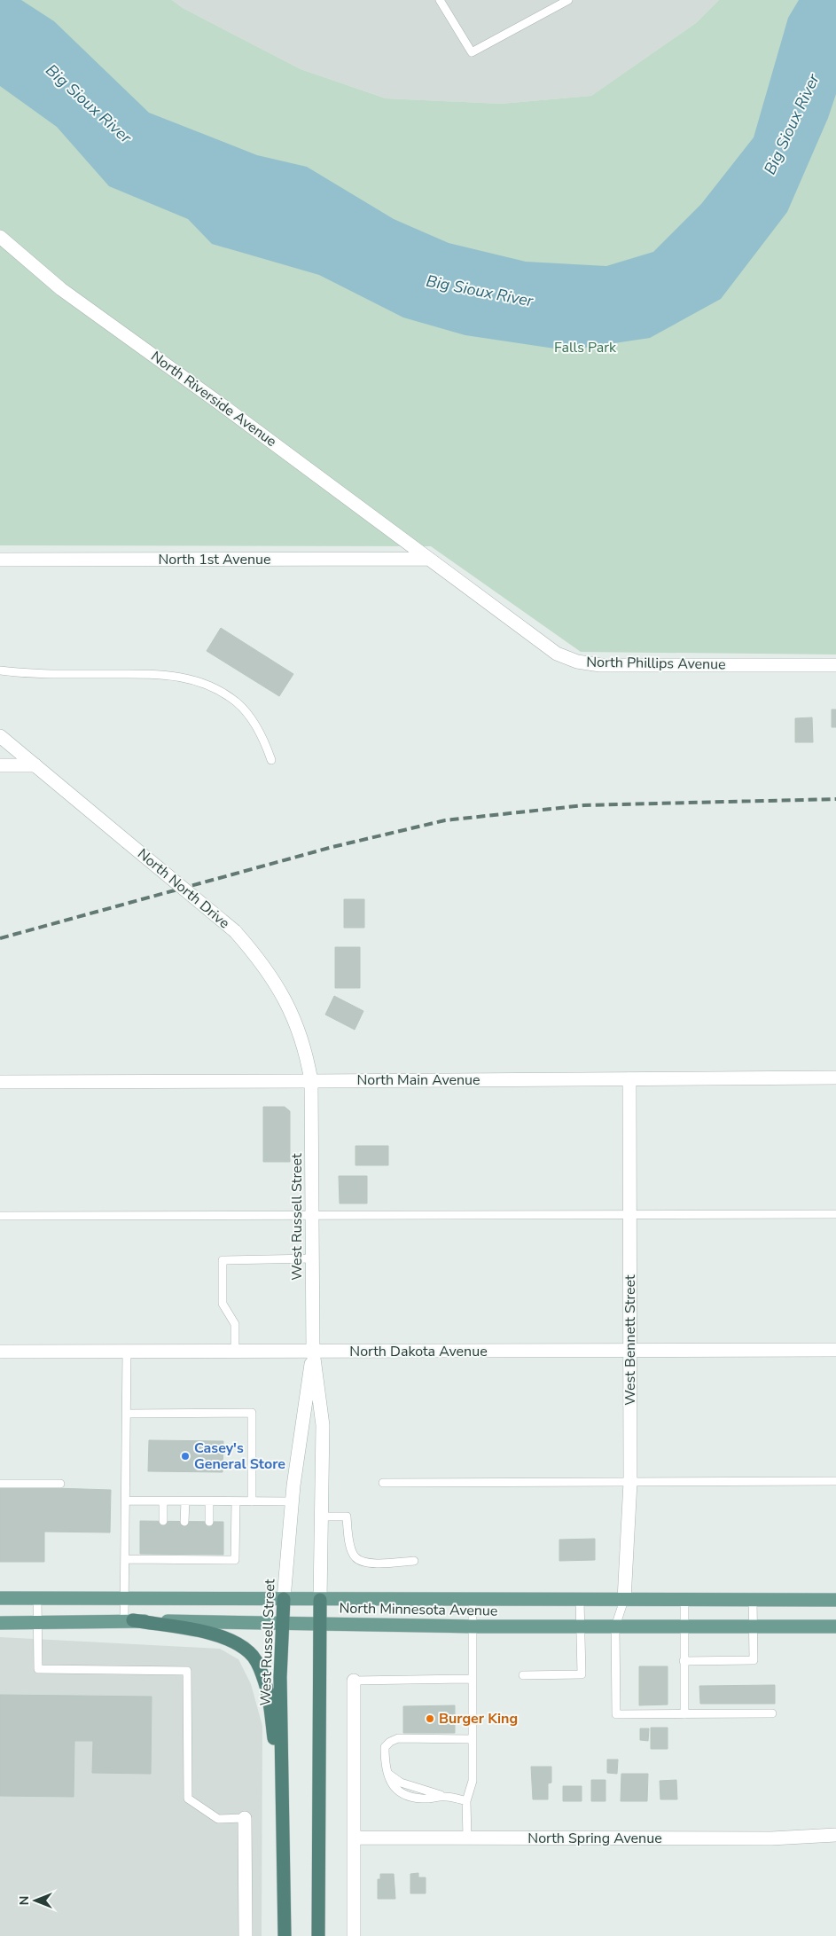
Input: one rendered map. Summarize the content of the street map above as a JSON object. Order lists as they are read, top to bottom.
{
  "streets": {
    "highway": ["West Russell Street"],
    "main road": ["North Minnesota Avenue"],
    "street": [
      "North Riverside Avenue",
      "North 1st Avenue",
      "North Phillips Avenue",
      "North North Drive",
      "North Main Avenue",
      "West Bennett Street",
      "North Dakota Avenue",
      "North Spring Avenue"
    ]
  },
  "crossings": [
    ["North Riverside Avenue", "North 1st Avenue"],
    ["North Riverside Avenue", "North Phillips Avenue"],
    ["North 1st Avenue", "North Phillips Avenue"],
    ["North North Drive", "North Main Avenue"],
    ["North North Drive", "West Russell Street"],
    ["North Main Avenue", "West Russell Street"],
    ["North Main Avenue", "West Bennett Street"],
    ["West Russell Street", "North Dakota Avenue"],
    ["West Russell Street", "North Minnesota Avenue"],
    ["West Bennett Street", "North Dakota Avenue"],
    ["West Bennett Street", "North Minnesota Avenue"]
  ],
  "water": ["Big Sioux River"],
  "parks": ["Falls Park"],
  "places": ["Casey's General Store", "Burger King"],
  "north": "left"
}
